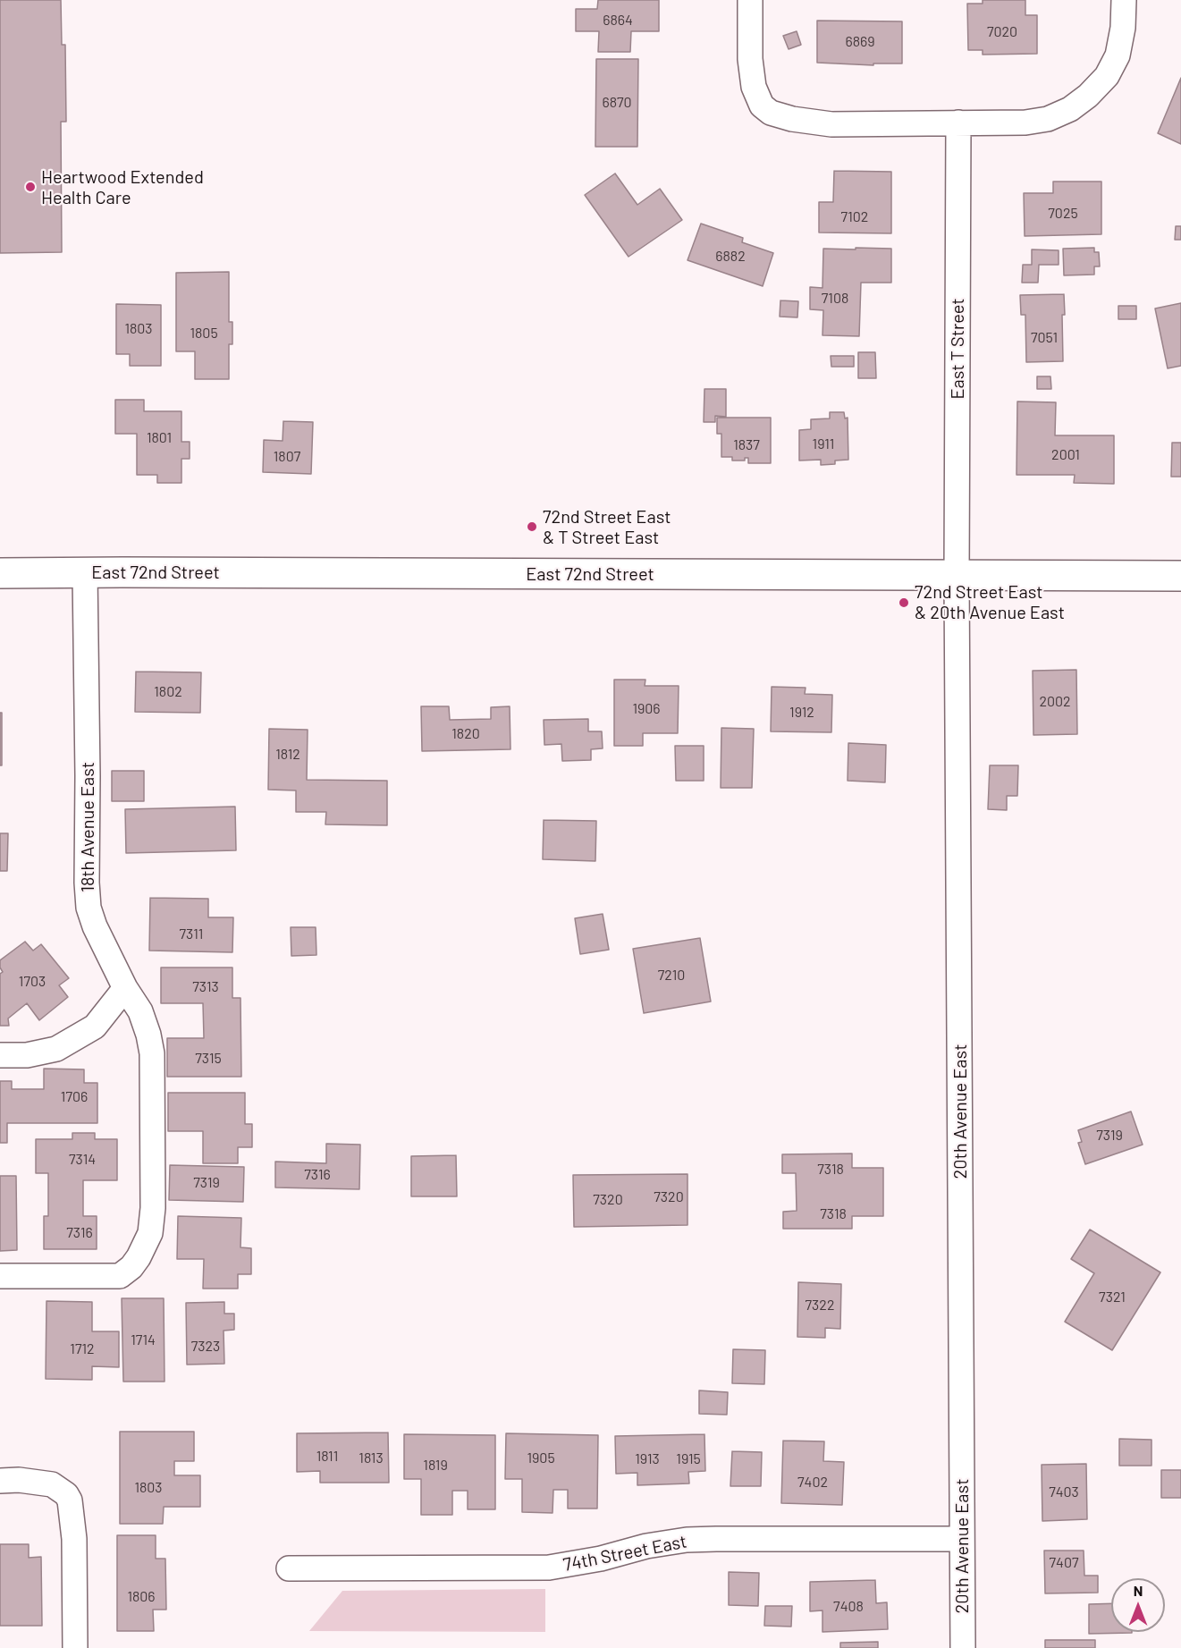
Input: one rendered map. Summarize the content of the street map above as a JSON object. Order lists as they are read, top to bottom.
{
  "streets": {
    "main road": ["East 72nd Street"],
    "street": [
      "East T Street",
      "18th Avenue East",
      "20th Avenue East",
      "74th Street East"
    ]
  },
  "crossings": [
    ["East T Street", "East 72nd Street"],
    ["East T Street", "20th Avenue East"],
    ["East 72nd Street", "18th Avenue East"],
    ["East 72nd Street", "20th Avenue East"],
    ["20th Avenue East", "74th Street East"]
  ],
  "places": ["Heartwood Extended Health Care", "72nd Street East & T Street East", "72nd Street East & 20th Avenue East"],
  "house_numbers": [
    "6864",
    "7020",
    "6869",
    "6870",
    "7025",
    "7102",
    "6882",
    "7108",
    "1803",
    "1805",
    "7051",
    "1801",
    "1911",
    "1837",
    "2001",
    "1807",
    "1802",
    "2002",
    "1906",
    "1912",
    "1820",
    "1812",
    "7311",
    "7210",
    "1703",
    "7313",
    "7315",
    "1706",
    "7319",
    "7314",
    "7318",
    "7316",
    "7319",
    "7320",
    "7320",
    "7318",
    "7316",
    "7321",
    "7322",
    "1714",
    "7323",
    "1712",
    "1811",
    "1813",
    "1905",
    "1913",
    "1915",
    "1819",
    "7402",
    "1803",
    "7403",
    "7407",
    "1806",
    "7408"
  ],
  "north": "top"
}
